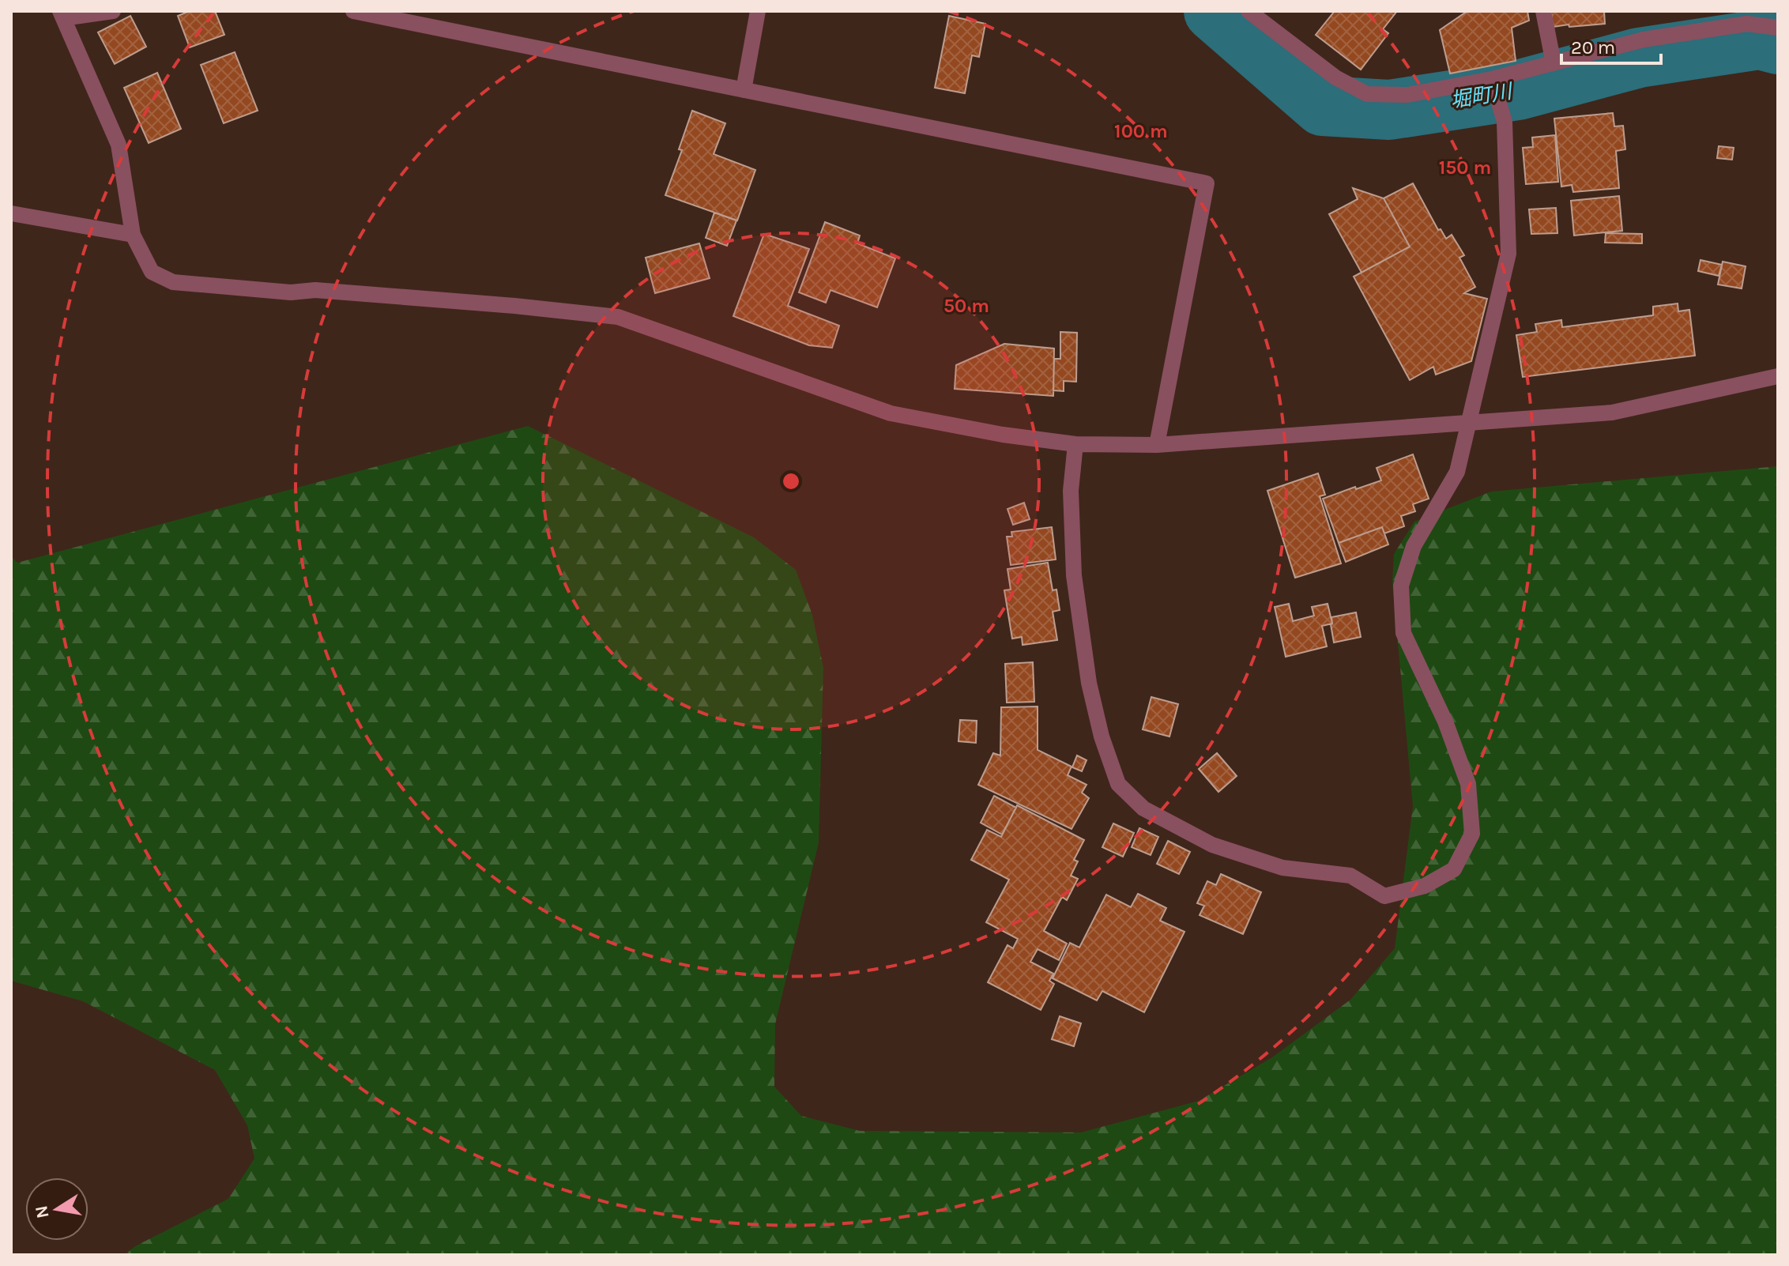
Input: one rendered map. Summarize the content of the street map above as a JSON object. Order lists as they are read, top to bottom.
{
  "water": ["堀町川"],
  "scale_bar": "20 m",
  "north": "left",
  "rings": ["100 m", "150 m", "50 m"]
}
